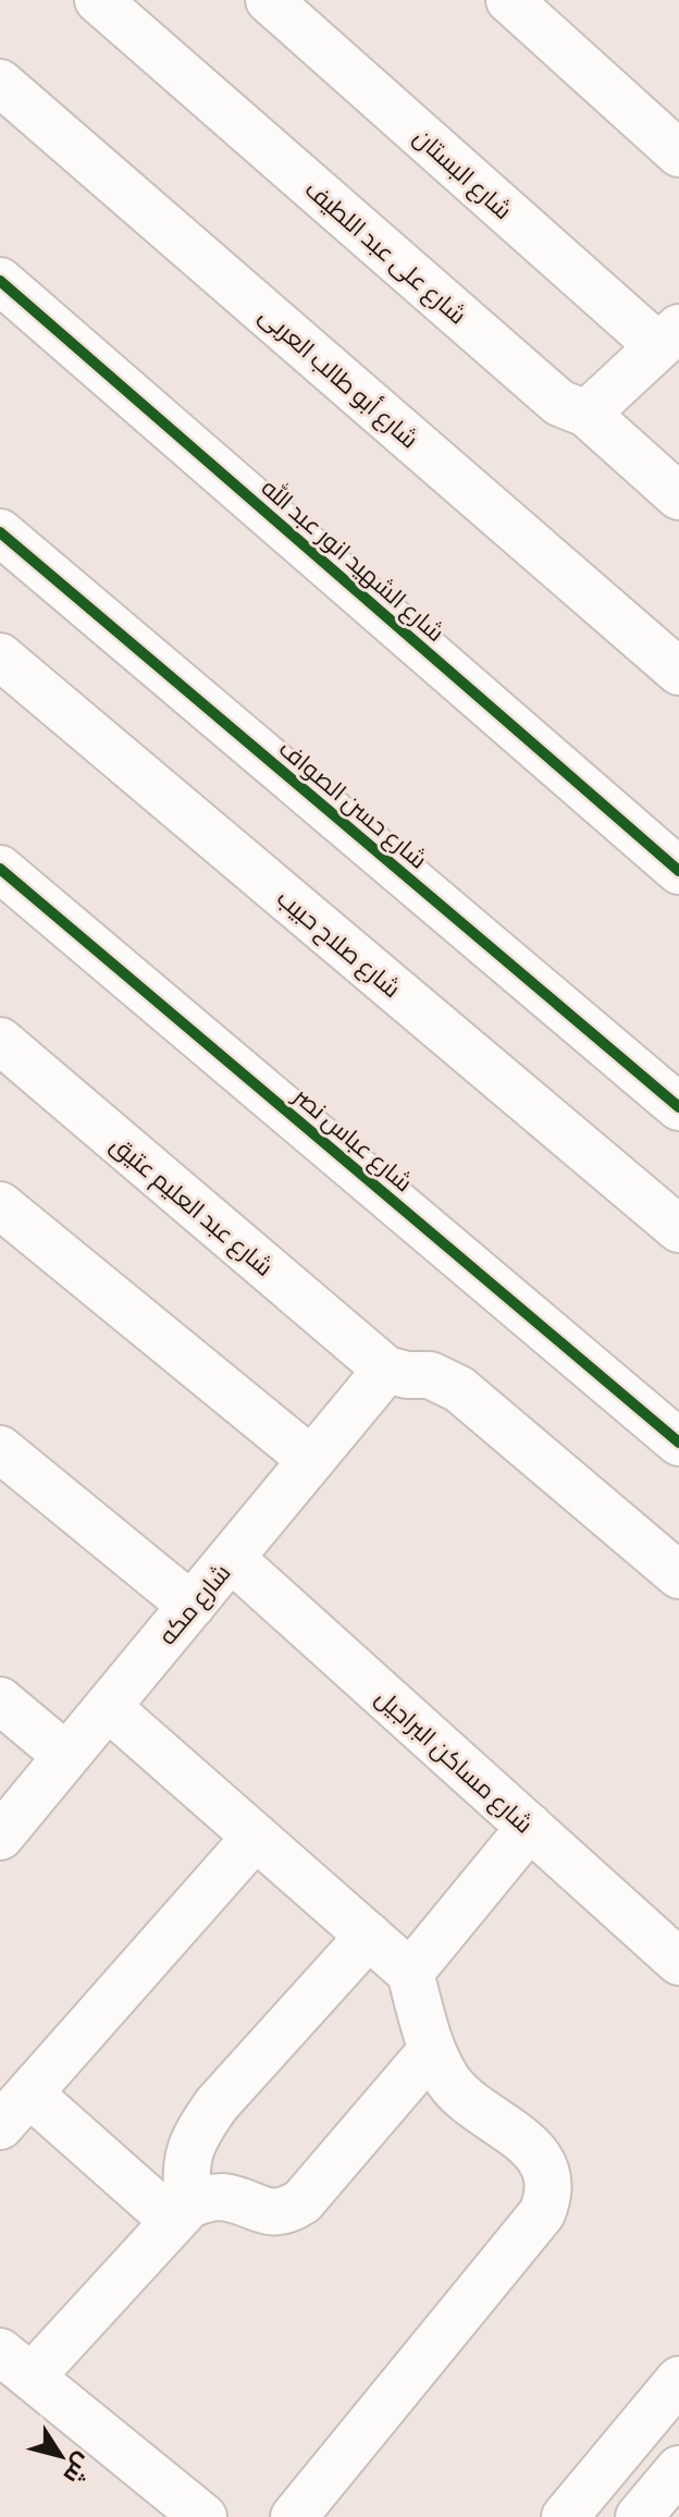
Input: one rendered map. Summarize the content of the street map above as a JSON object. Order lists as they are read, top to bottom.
{
  "streets": {
    "street": [
      "شارع البستان",
      "شارع على عبد اللطيف",
      "شارع أبو طالب العربى",
      "شارع الشهيد انور عبد الله",
      "شارع حسن الصواف",
      "شارع صلاح حبيب",
      "شارع عباس نصر",
      "شارع عبد العليم عتيق",
      "شارع مكه",
      "شارع مساكن البراجيل"
    ]
  },
  "crossings": [
    ["شارع عبد العليم عتيق", "شارع مكه"],
    ["شارع مكه", "شارع مساكن البراجيل"]
  ],
  "north": "bottom right"
}
